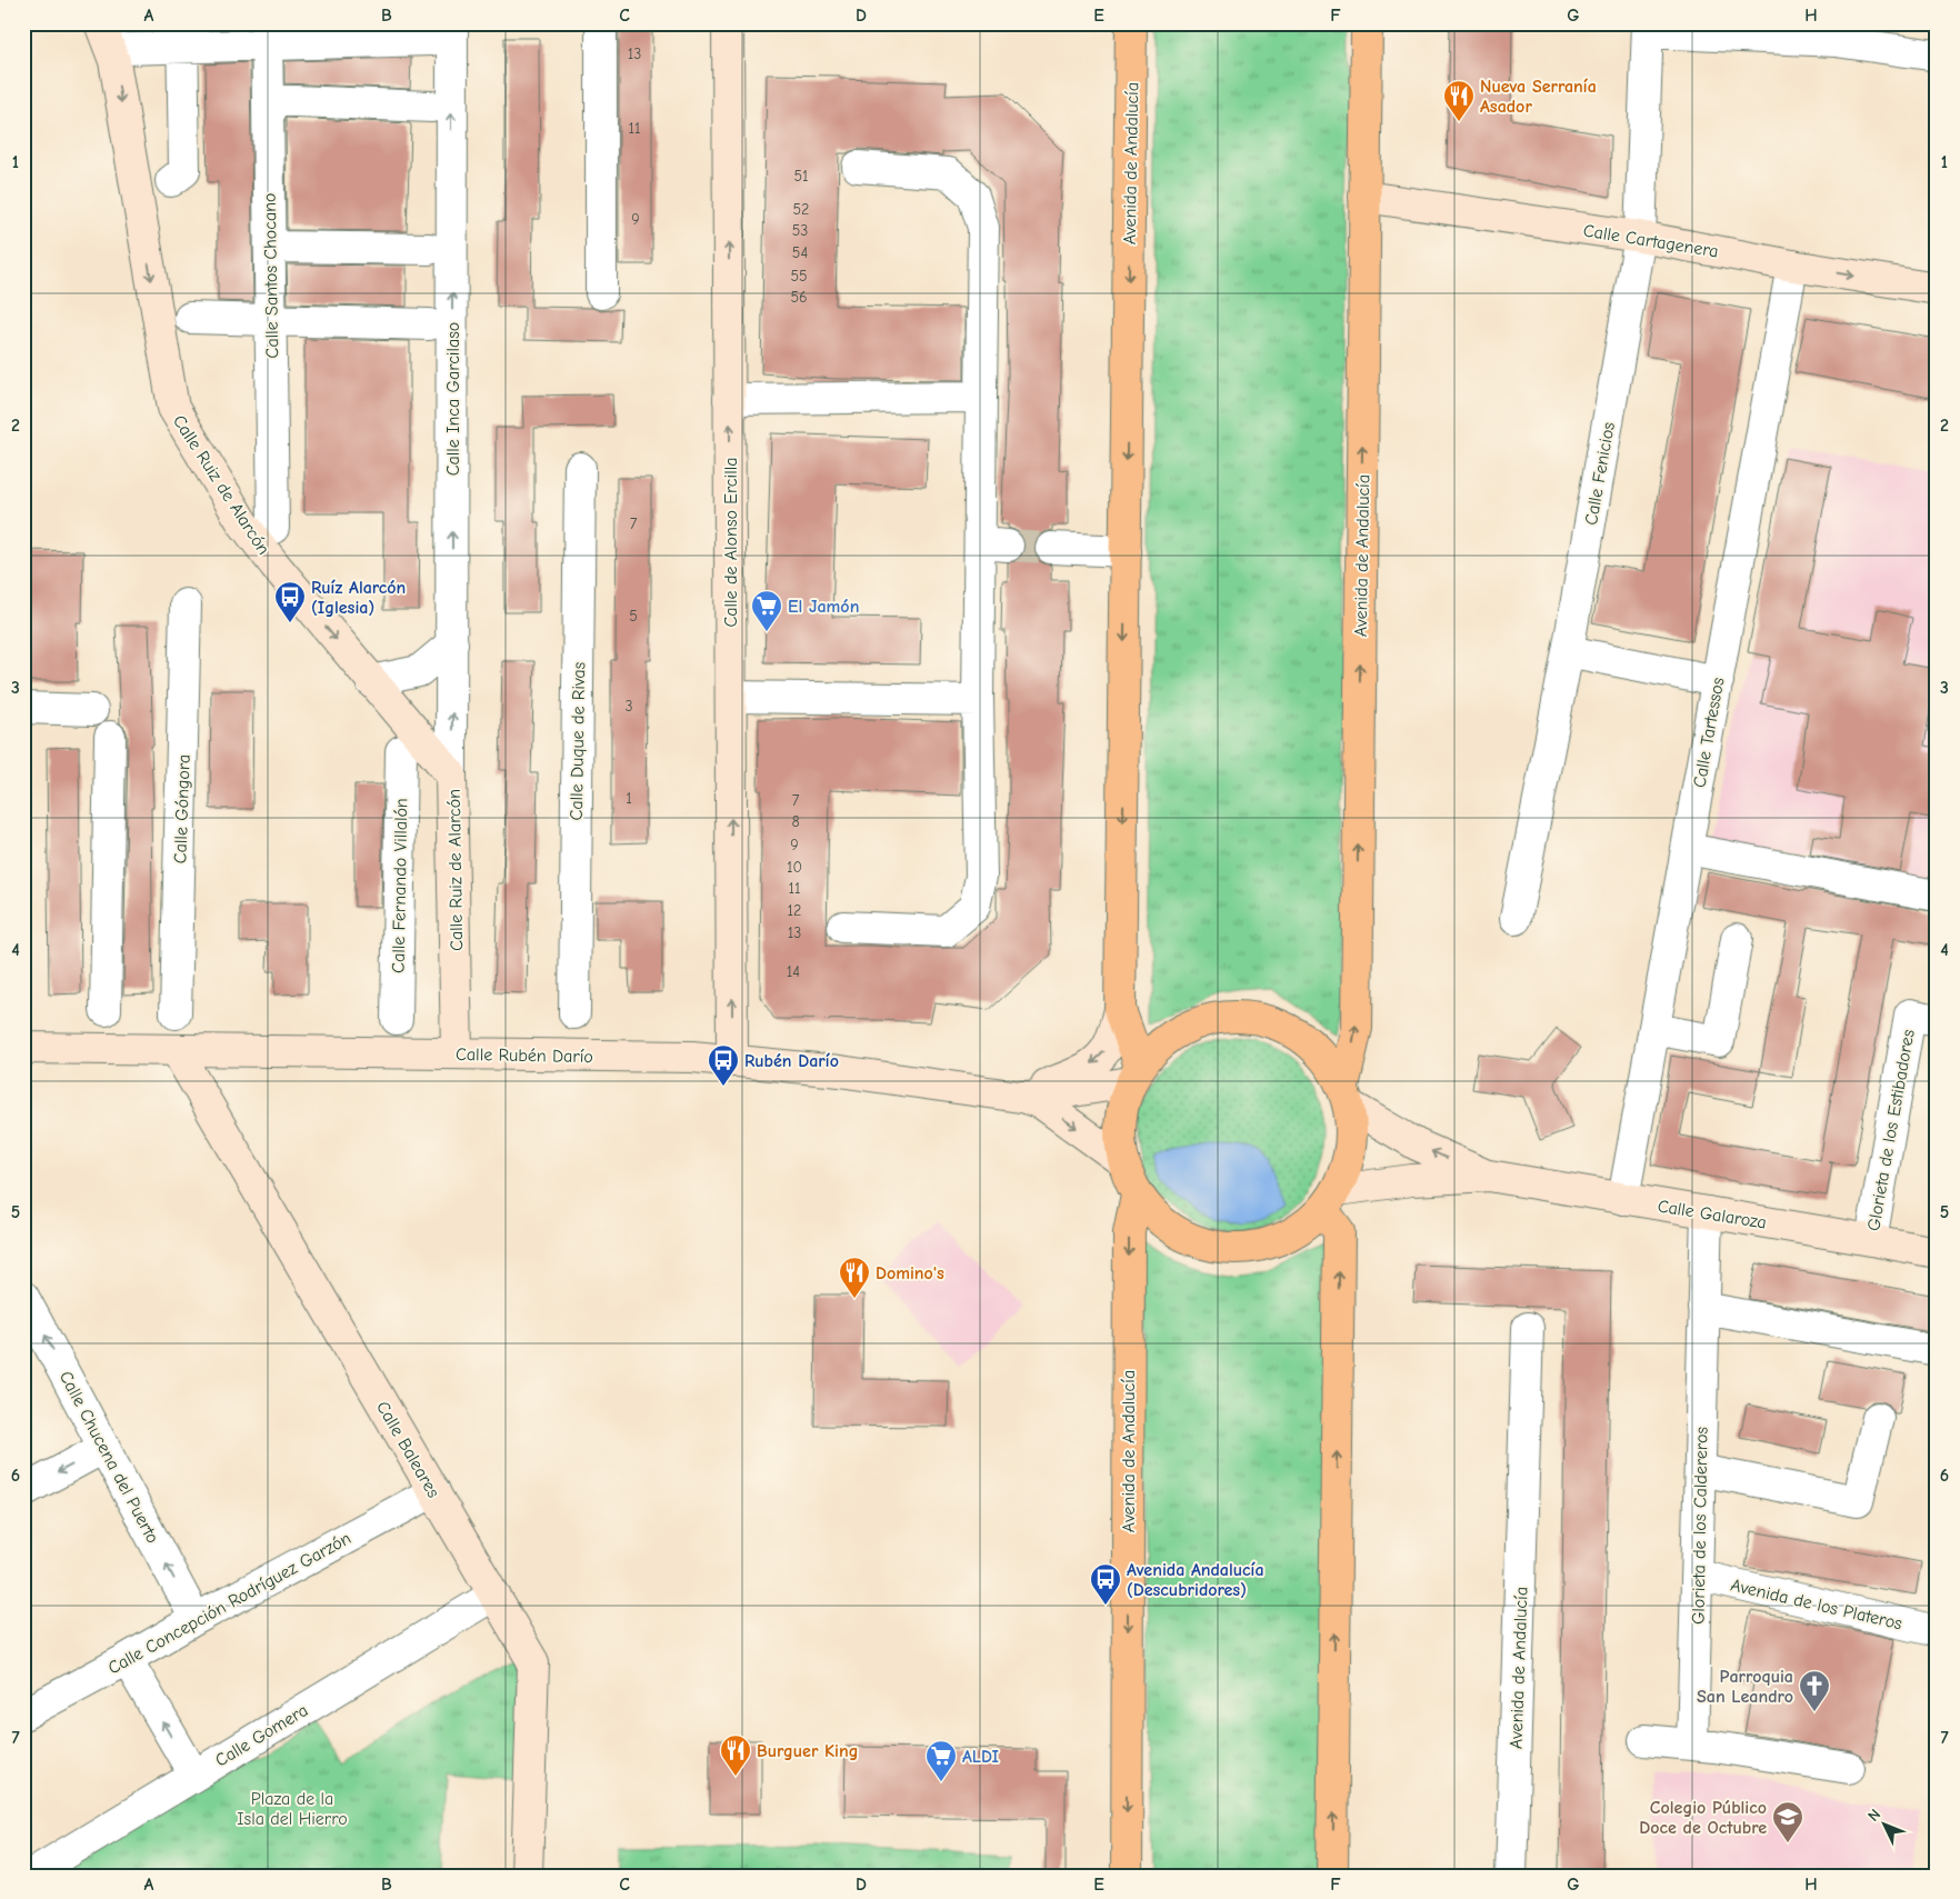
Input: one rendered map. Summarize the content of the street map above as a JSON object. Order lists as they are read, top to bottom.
{
  "streets": {
    "main road": ["Avenida de Andalucía"],
    "street": [
      "Calle Cartagenera",
      "Calle Santos Chocano",
      "Calle Inca Garcilaso",
      "Calle Fenicios",
      "Calle Ruiz de Alarcón",
      "Calle de Alonso Ercilla",
      "Calle Tartessos",
      "Calle Duque de Rivas",
      "Calle Góngora",
      "Calle Fernando Villalón",
      "Calle Rubén Darío",
      "Glorieta de los Estibadores",
      "Calle Galaroza",
      "Calle Baleares",
      "Calle Chucena del Puerto",
      "Glorieta de los Caldereros",
      "Calle Concepción Rodríguez Garzón",
      "Avenida de los Plateros",
      "Calle Gomera"
    ]
  },
  "crossings": [
    ["Avenida de Andalucía", "Calle Cartagenera"],
    ["Avenida de Andalucía", "Calle Rubén Darío"],
    ["Avenida de Andalucía", "Calle Galaroza"],
    ["Calle Cartagenera", "Calle Fenicios"],
    ["Calle Cartagenera", "Calle Tartessos"],
    ["Calle Inca Garcilaso", "Calle Ruiz de Alarcón"],
    ["Calle Ruiz de Alarcón", "Calle Rubén Darío"],
    ["Calle de Alonso Ercilla", "Calle Rubén Darío"],
    ["Calle Tartessos", "Calle Galaroza"],
    ["Calle Rubén Darío", "Calle Baleares"],
    ["Glorieta de los Estibadores", "Calle Galaroza"],
    ["Calle Galaroza", "Glorieta de los Caldereros"],
    ["Calle Baleares", "Calle Concepción Rodríguez Garzón"],
    ["Calle Baleares", "Calle Gomera"],
    ["Calle Chucena del Puerto", "Calle Concepción Rodríguez Garzón"],
    ["Glorieta de los Caldereros", "Avenida de los Plateros"]
  ],
  "one_way": ["Calle Ruiz de Alarcón", "Calle Chucena del Puerto"],
  "parks": ["Plaza de la Isla del Hierro"],
  "places": {
    "restaurant": ["Nueva Serranía Asador", "Domino's", "Burguer King"],
    "bus stop": ["Ruíz Alarcón (Iglesia)", "Rubén Darío", "Avenida Andalucía (Descubridores)"],
    "supermarket": ["El Jamón", "ALDI"],
    "church": ["Parroquia San Leandro"],
    "school or university": ["Colegio Público Doce de Octubre"]
  },
  "house_numbers": [
    "13",
    "11",
    "51",
    "52",
    "9",
    "53",
    "54",
    "55",
    "56",
    "7",
    "5",
    "3",
    "1",
    "7",
    "8",
    "9",
    "10",
    "11",
    "12",
    "13",
    "14"
  ],
  "north": "top left",
  "grid": {
    "columns": [
      "A",
      "B",
      "C",
      "D",
      "E",
      "F",
      "G",
      "H"
    ],
    "rows": [
      "1",
      "2",
      "3",
      "4",
      "5",
      "6",
      "7"
    ]
  }
}
